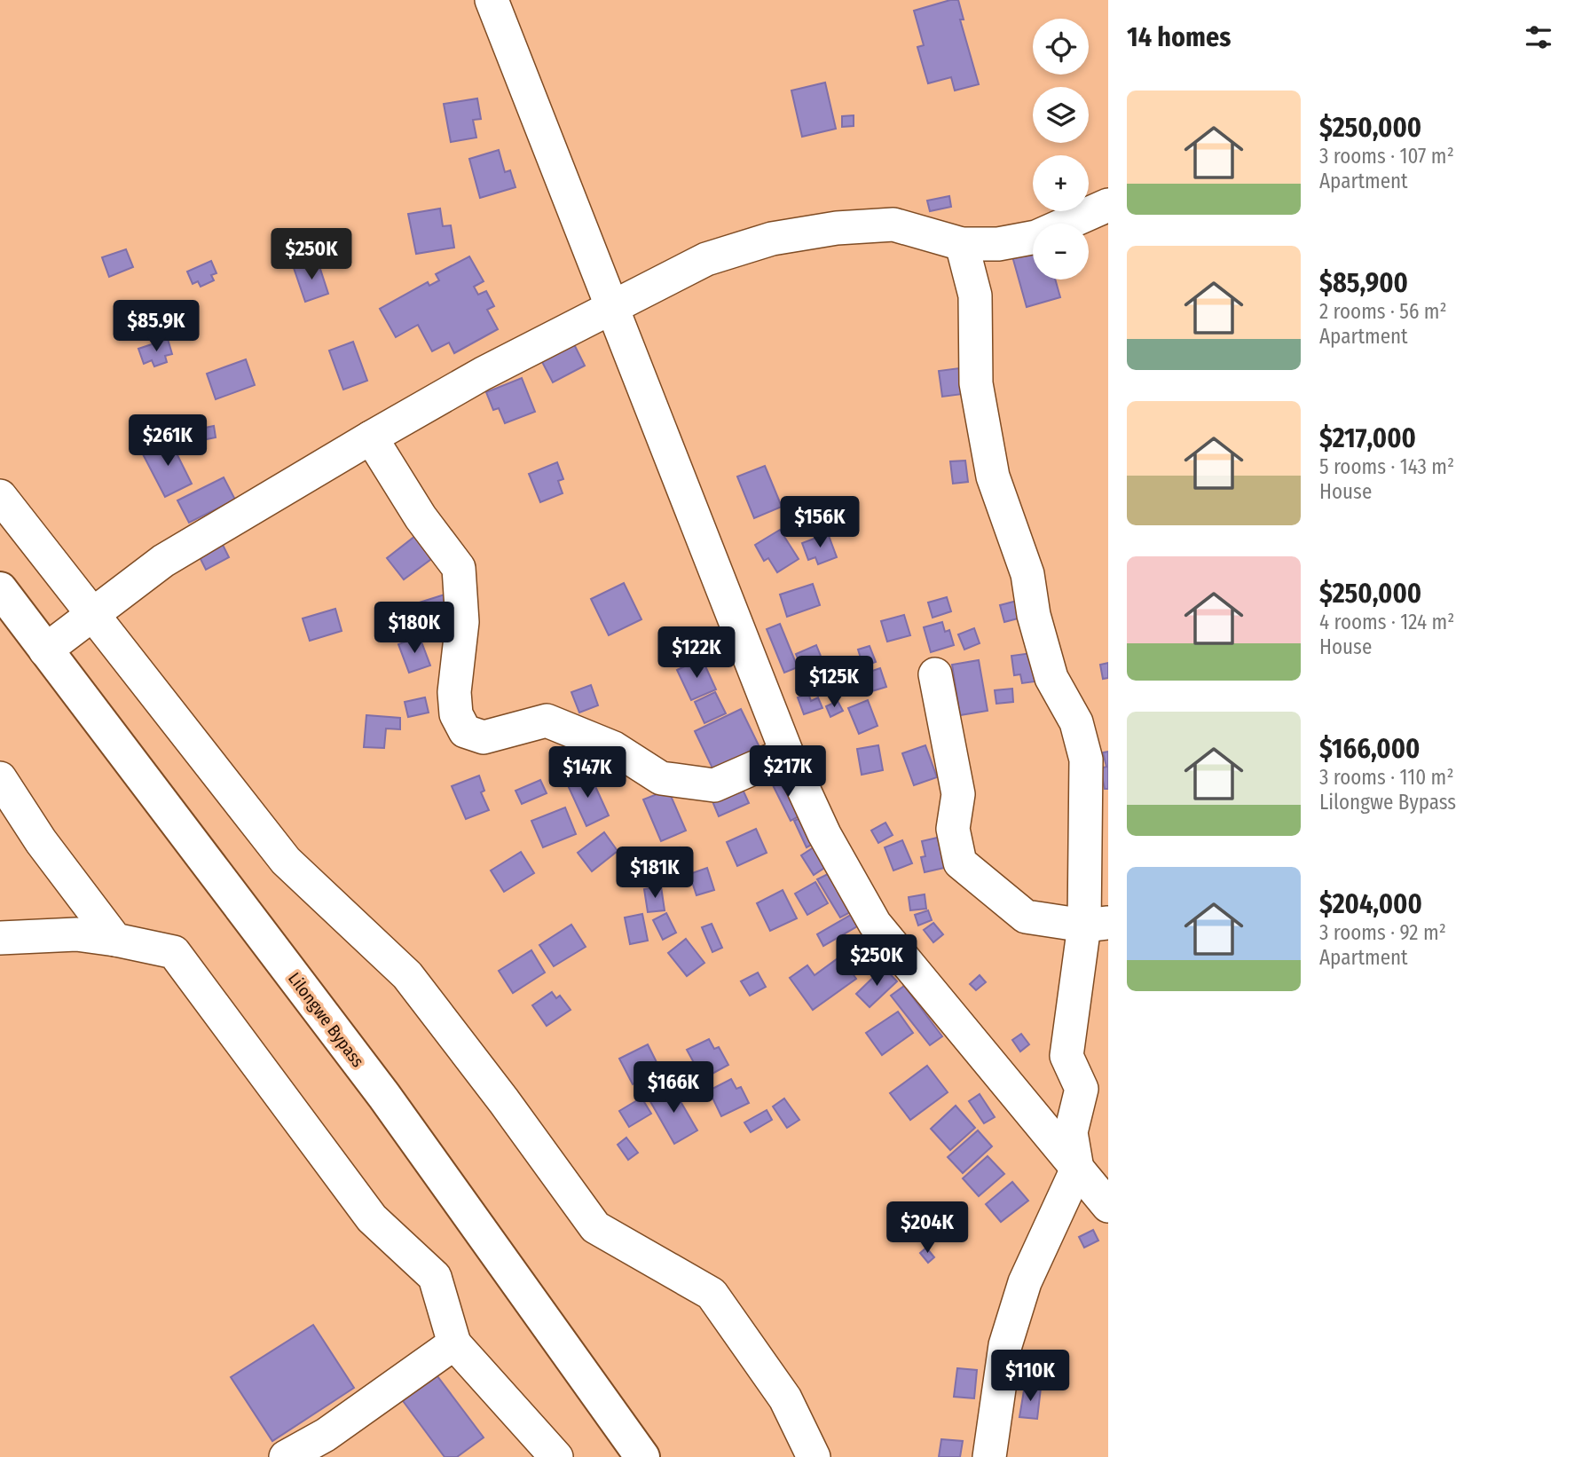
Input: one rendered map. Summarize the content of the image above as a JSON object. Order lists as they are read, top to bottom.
{
  "streets": {
    "main road": ["Lilongwe Bypass"]
  },
  "page": {
    "heading": "14 homes",
    "map_buttons": ["+", "−"],
    "list": [
      {
        "name": "$250,000",
        "note": "3 rooms · 107 m² · Apartment"
      },
      {
        "name": "$85,900",
        "note": "2 rooms · 56 m² · Apartment"
      },
      {
        "name": "$217,000",
        "note": "5 rooms · 143 m² · House"
      },
      {
        "name": "$250,000",
        "note": "4 rooms · 124 m² · House"
      },
      {
        "name": "$166,000",
        "note": "3 rooms · 110 m² · Lilongwe Bypass"
      },
      {
        "name": "$204,000",
        "note": "3 rooms · 92 m² · Apartment"
      }
    ],
    "price": [
      "$250K",
      "$85.9K",
      "$261K",
      "$156K",
      "$180K",
      "$122K",
      "$125K",
      "$217K",
      "$147K",
      "$181K",
      "$250K",
      "$166K",
      "$204K",
      "$110K"
    ]
  }
}
